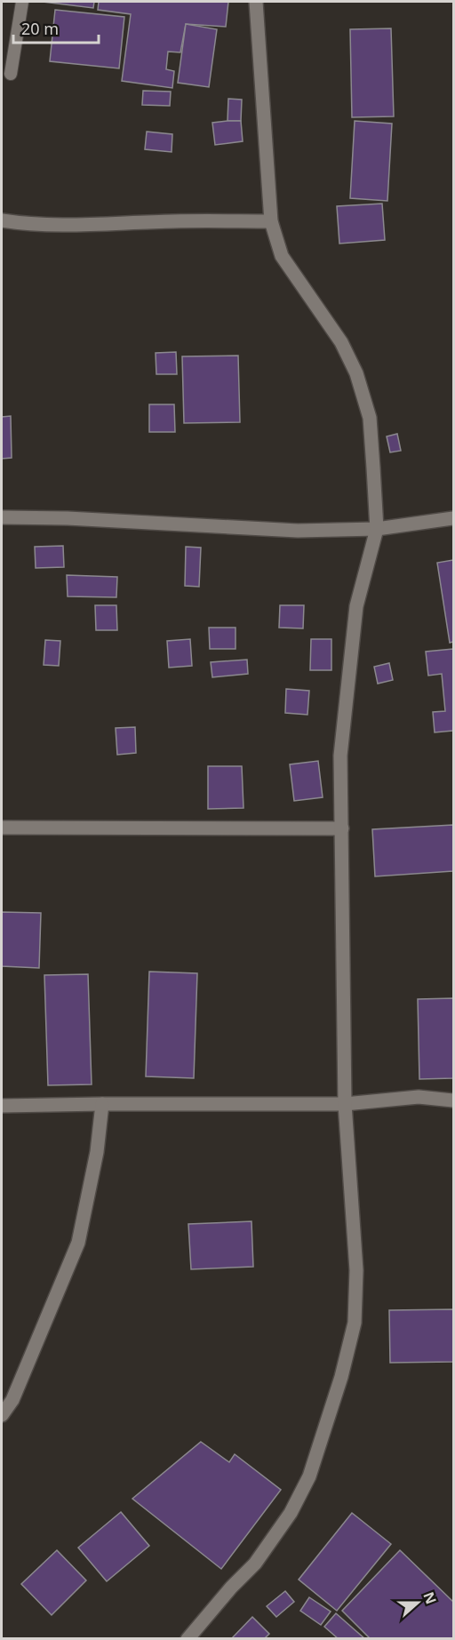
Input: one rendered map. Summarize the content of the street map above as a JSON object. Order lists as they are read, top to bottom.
{
  "scale_bar": "20 m",
  "north": "right"
}
